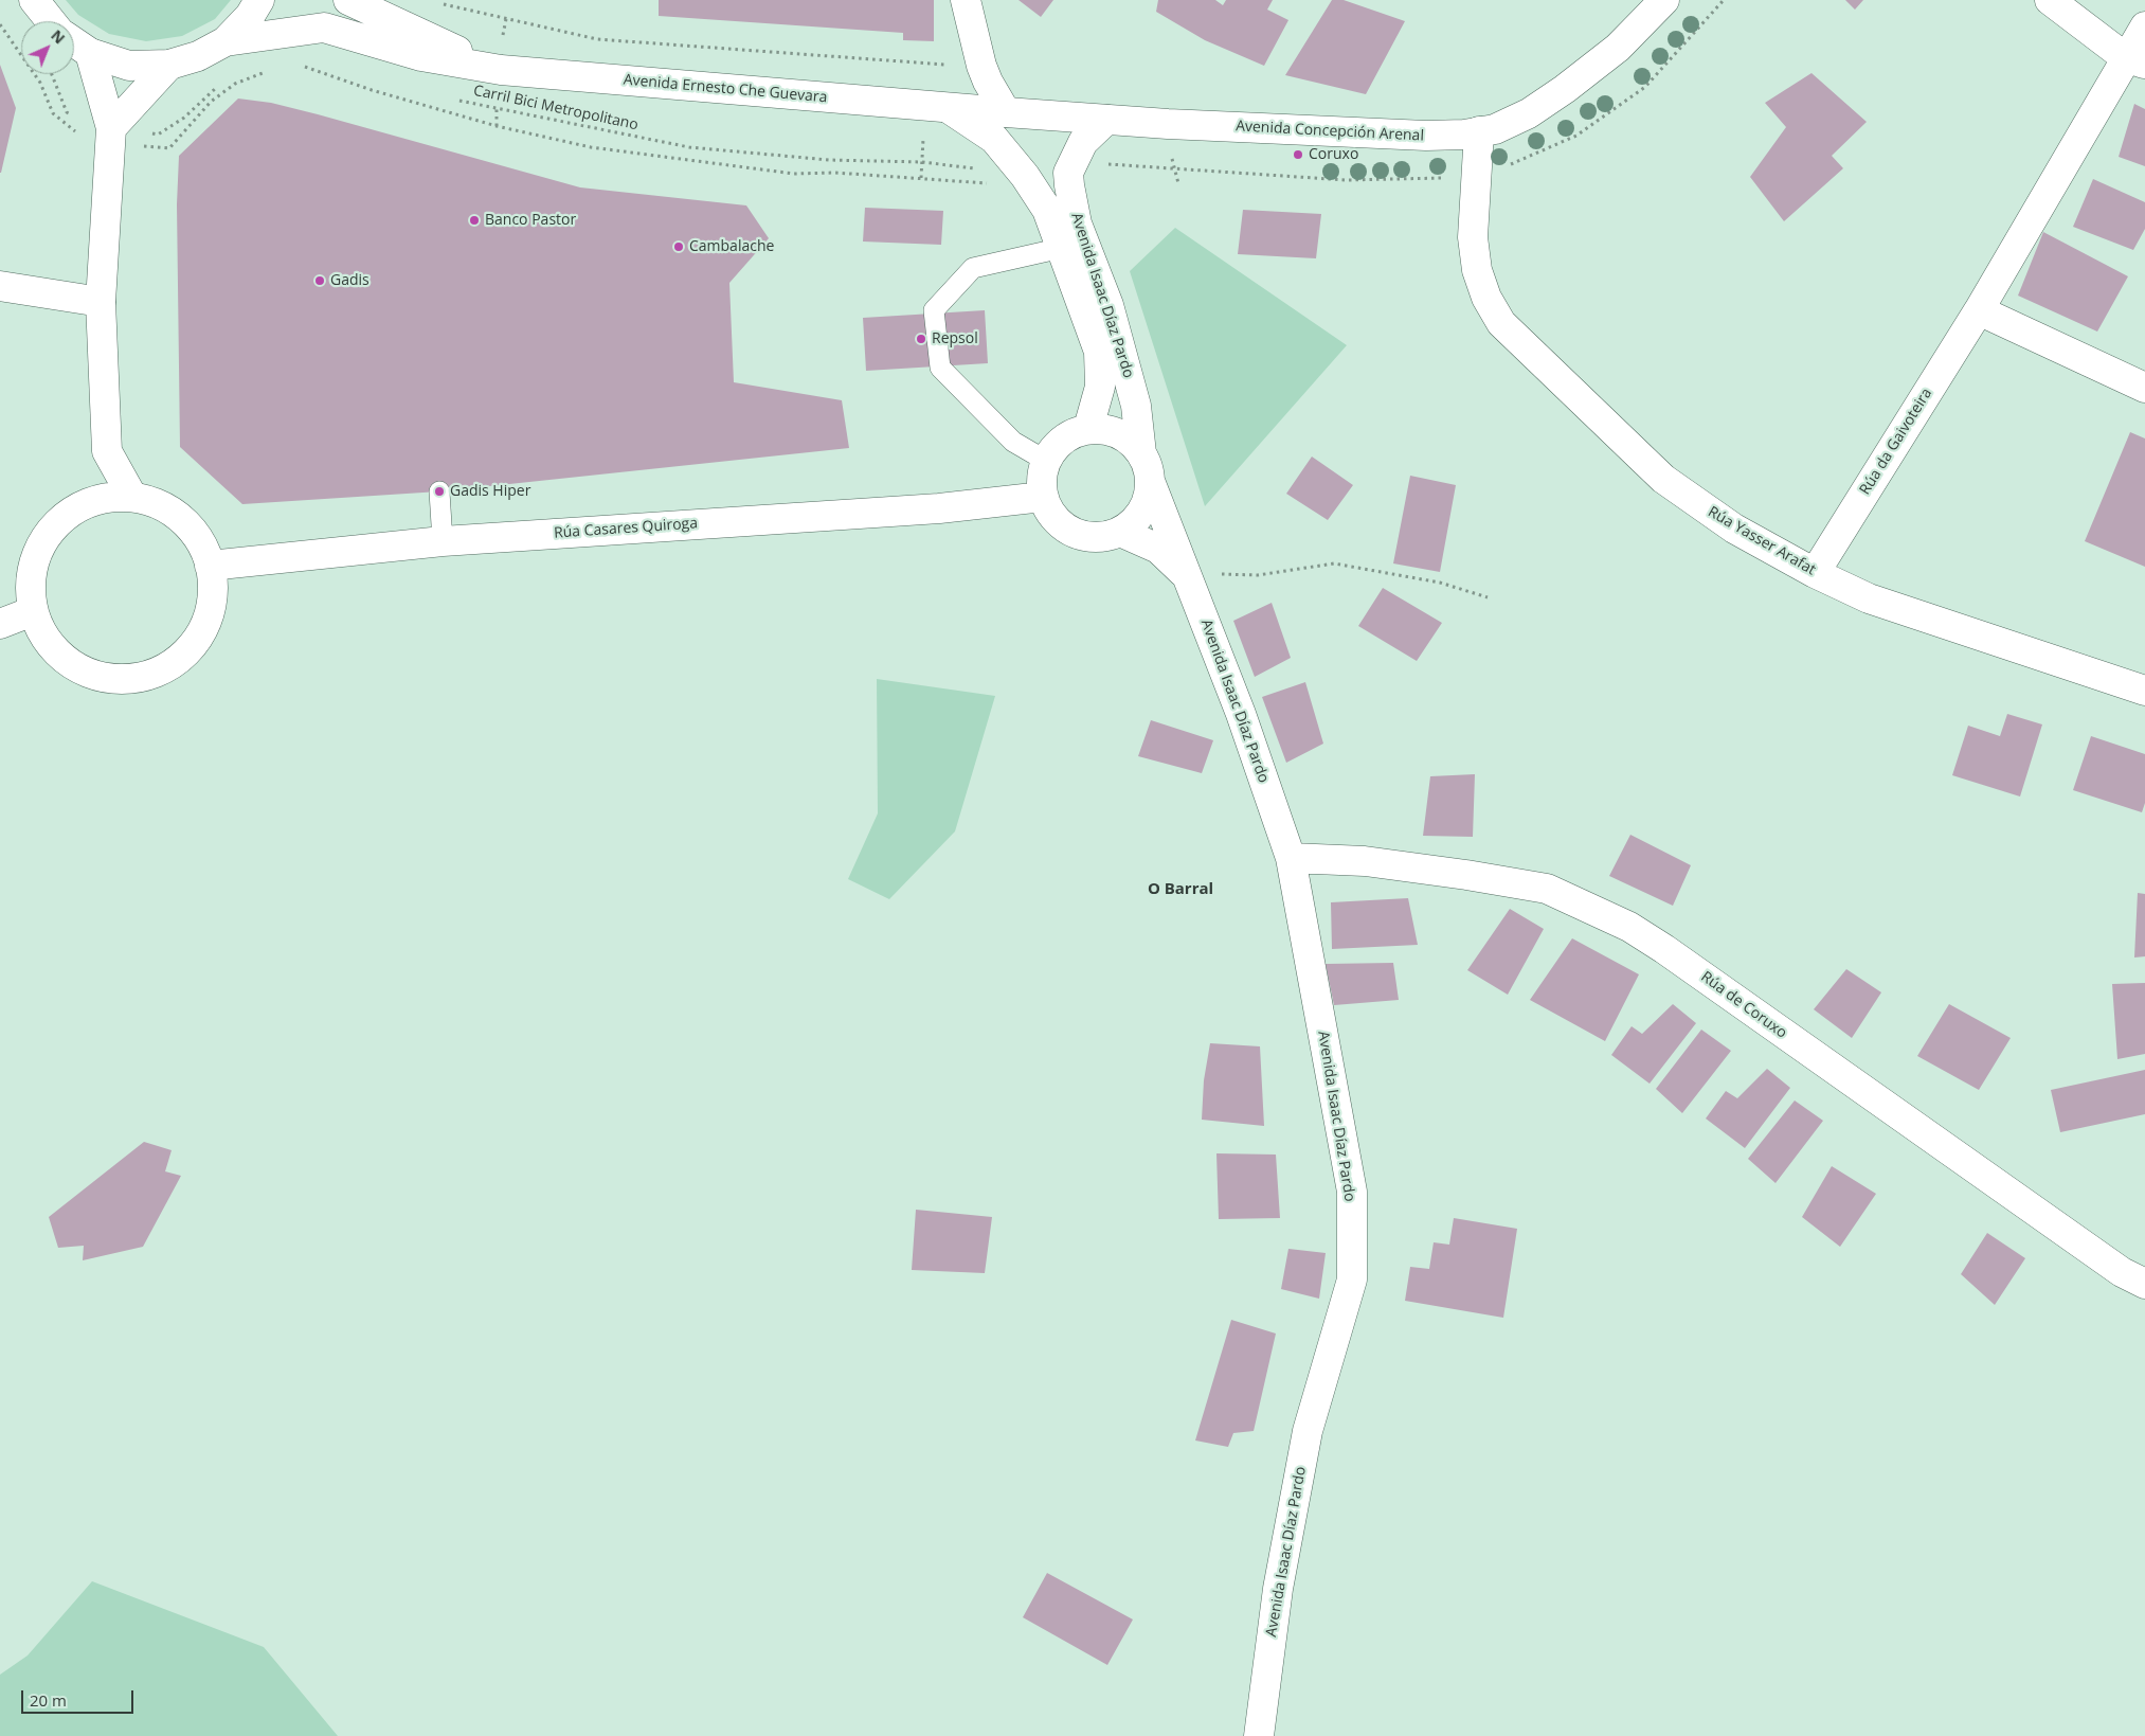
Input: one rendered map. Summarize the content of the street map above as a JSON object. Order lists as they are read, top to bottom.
{
  "streets": {
    "street": [
      "Avenida Ernesto Che Guevara",
      "Avenida Concepción Arenal",
      "Avenida Isaac Díaz Pardo",
      "Rúa da Gaivoteira",
      "Rúa Casares Quiroga",
      "Rúa Yasser Arafat",
      "Rúa de Coruxo"
    ],
    "path": ["Carril Bici Metropolitano"]
  },
  "crossings": [
    ["Avenida Ernesto Che Guevara", "Avenida Concepción Arenal"],
    ["Avenida Ernesto Che Guevara", "Avenida Isaac Díaz Pardo"],
    ["Carril Bici Metropolitano", "Avenida Isaac Díaz Pardo"],
    ["Avenida Concepción Arenal", "Avenida Isaac Díaz Pardo"],
    ["Avenida Concepción Arenal", "Rúa Yasser Arafat"],
    ["Avenida Isaac Díaz Pardo", "Rúa Casares Quiroga"],
    ["Avenida Isaac Díaz Pardo", "Rúa de Coruxo"],
    ["Rúa da Gaivoteira", "Rúa Yasser Arafat"]
  ],
  "districts": ["O Barral"],
  "places": [
    "Coruxo",
    "Banco Pastor",
    "Cambalache",
    "Gadis",
    "Repsol",
    "Gadis Hiper"
  ],
  "scale_bar": "20 m",
  "north": "top right"
}
